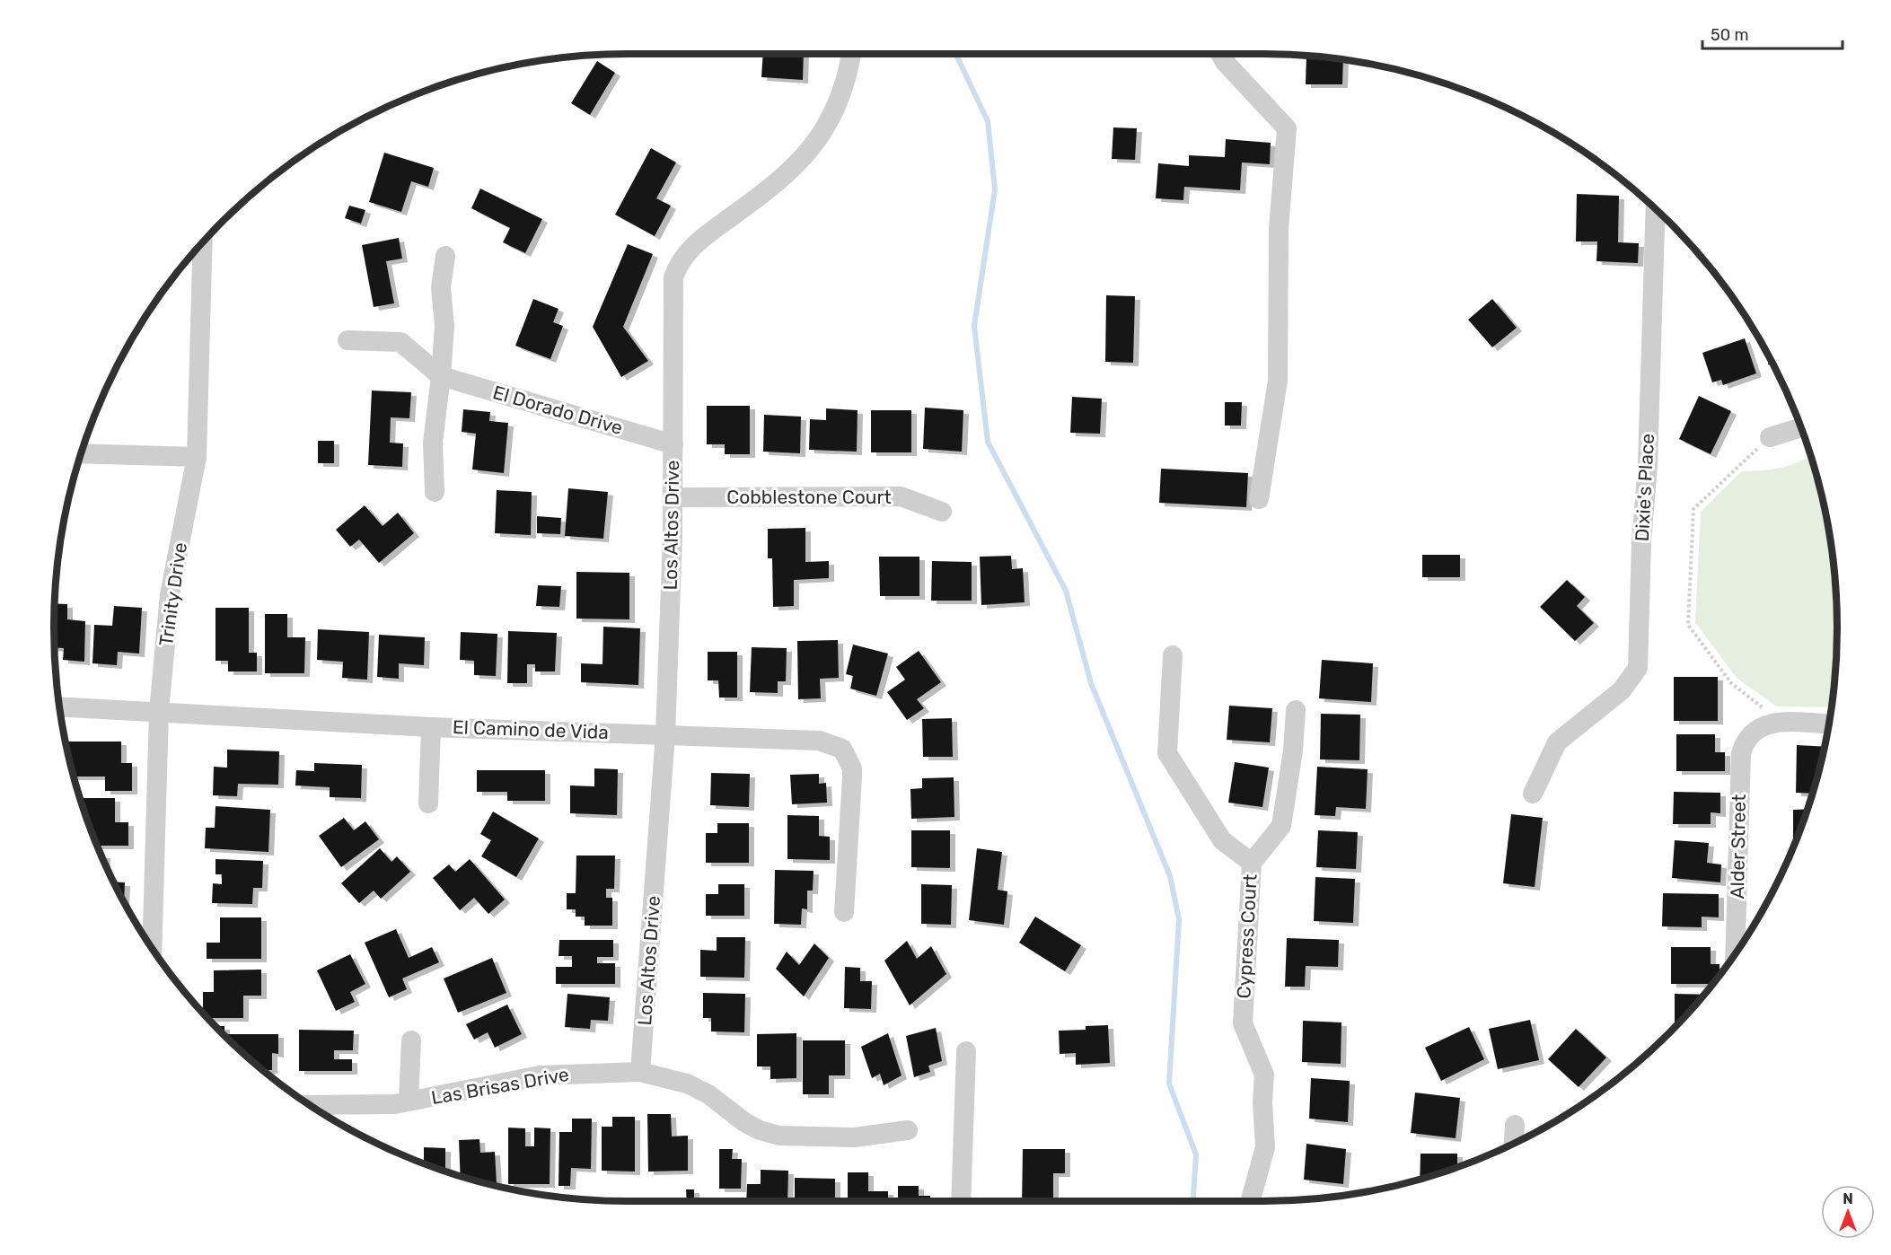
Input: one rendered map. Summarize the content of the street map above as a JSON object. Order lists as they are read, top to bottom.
{
  "streets": {
    "street": [
      "El Dorado Drive",
      "Dixie's Place",
      "Cobblestone Court",
      "Los Altos Drive",
      "Trinity Drive",
      "El Camino de Vida",
      "Alder Street",
      "Cypress Court",
      "Las Brisas Drive"
    ]
  },
  "crossings": [
    ["El Dorado Drive", "Los Altos Drive"],
    ["Cobblestone Court", "Los Altos Drive"],
    ["Los Altos Drive", "El Camino de Vida"],
    ["Los Altos Drive", "Las Brisas Drive"],
    ["Trinity Drive", "El Camino de Vida"]
  ],
  "scale_bar": "50 m",
  "north": "top"
}
